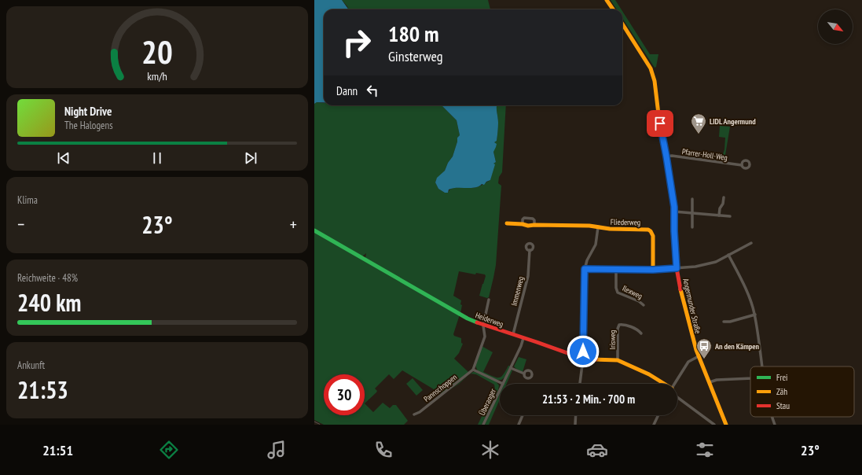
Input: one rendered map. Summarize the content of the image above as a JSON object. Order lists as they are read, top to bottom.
{
  "streets": {
    "street": [
      "Pfarrer-Holl-Weg",
      "Fliederweg",
      "Immenweg",
      "Ilexweg",
      "Angermunder Straße",
      "Heiderweg",
      "Irisweg",
      "Pannschoppen",
      "Überanger"
    ]
  },
  "crossings": [
    ["Pfarrer-Holl-Weg", "Angermunder Straße"],
    ["Immenweg", "Heiderweg"],
    ["Heiderweg", "Irisweg"],
    ["Heiderweg", "Überanger"]
  ],
  "places": {
    "supermarket": ["LIDL Angermund"],
    "bus stop": ["An den Kämpen"]
  },
  "legend": ["Frei", "Zäh", "Stau"],
  "north": "bottom right",
  "page": {
    "turn": ["180 m", "Ginsterweg"],
    "then": "Dann",
    "song": ["Night Drive", "The Halogens"],
    "tile": [
      "Klima",
      ["Reichweite · 48%", "240 km"],
      ["Ankunft", "21:53"]
    ],
    "heat": ["−", "23°", "+"],
    "limit": "30",
    "trip": "21:53 · 2 Min. · 700 m",
    "tabs": ["21:51", "23°"],
    "gauge": ["20", "km/h"]
  }
}
